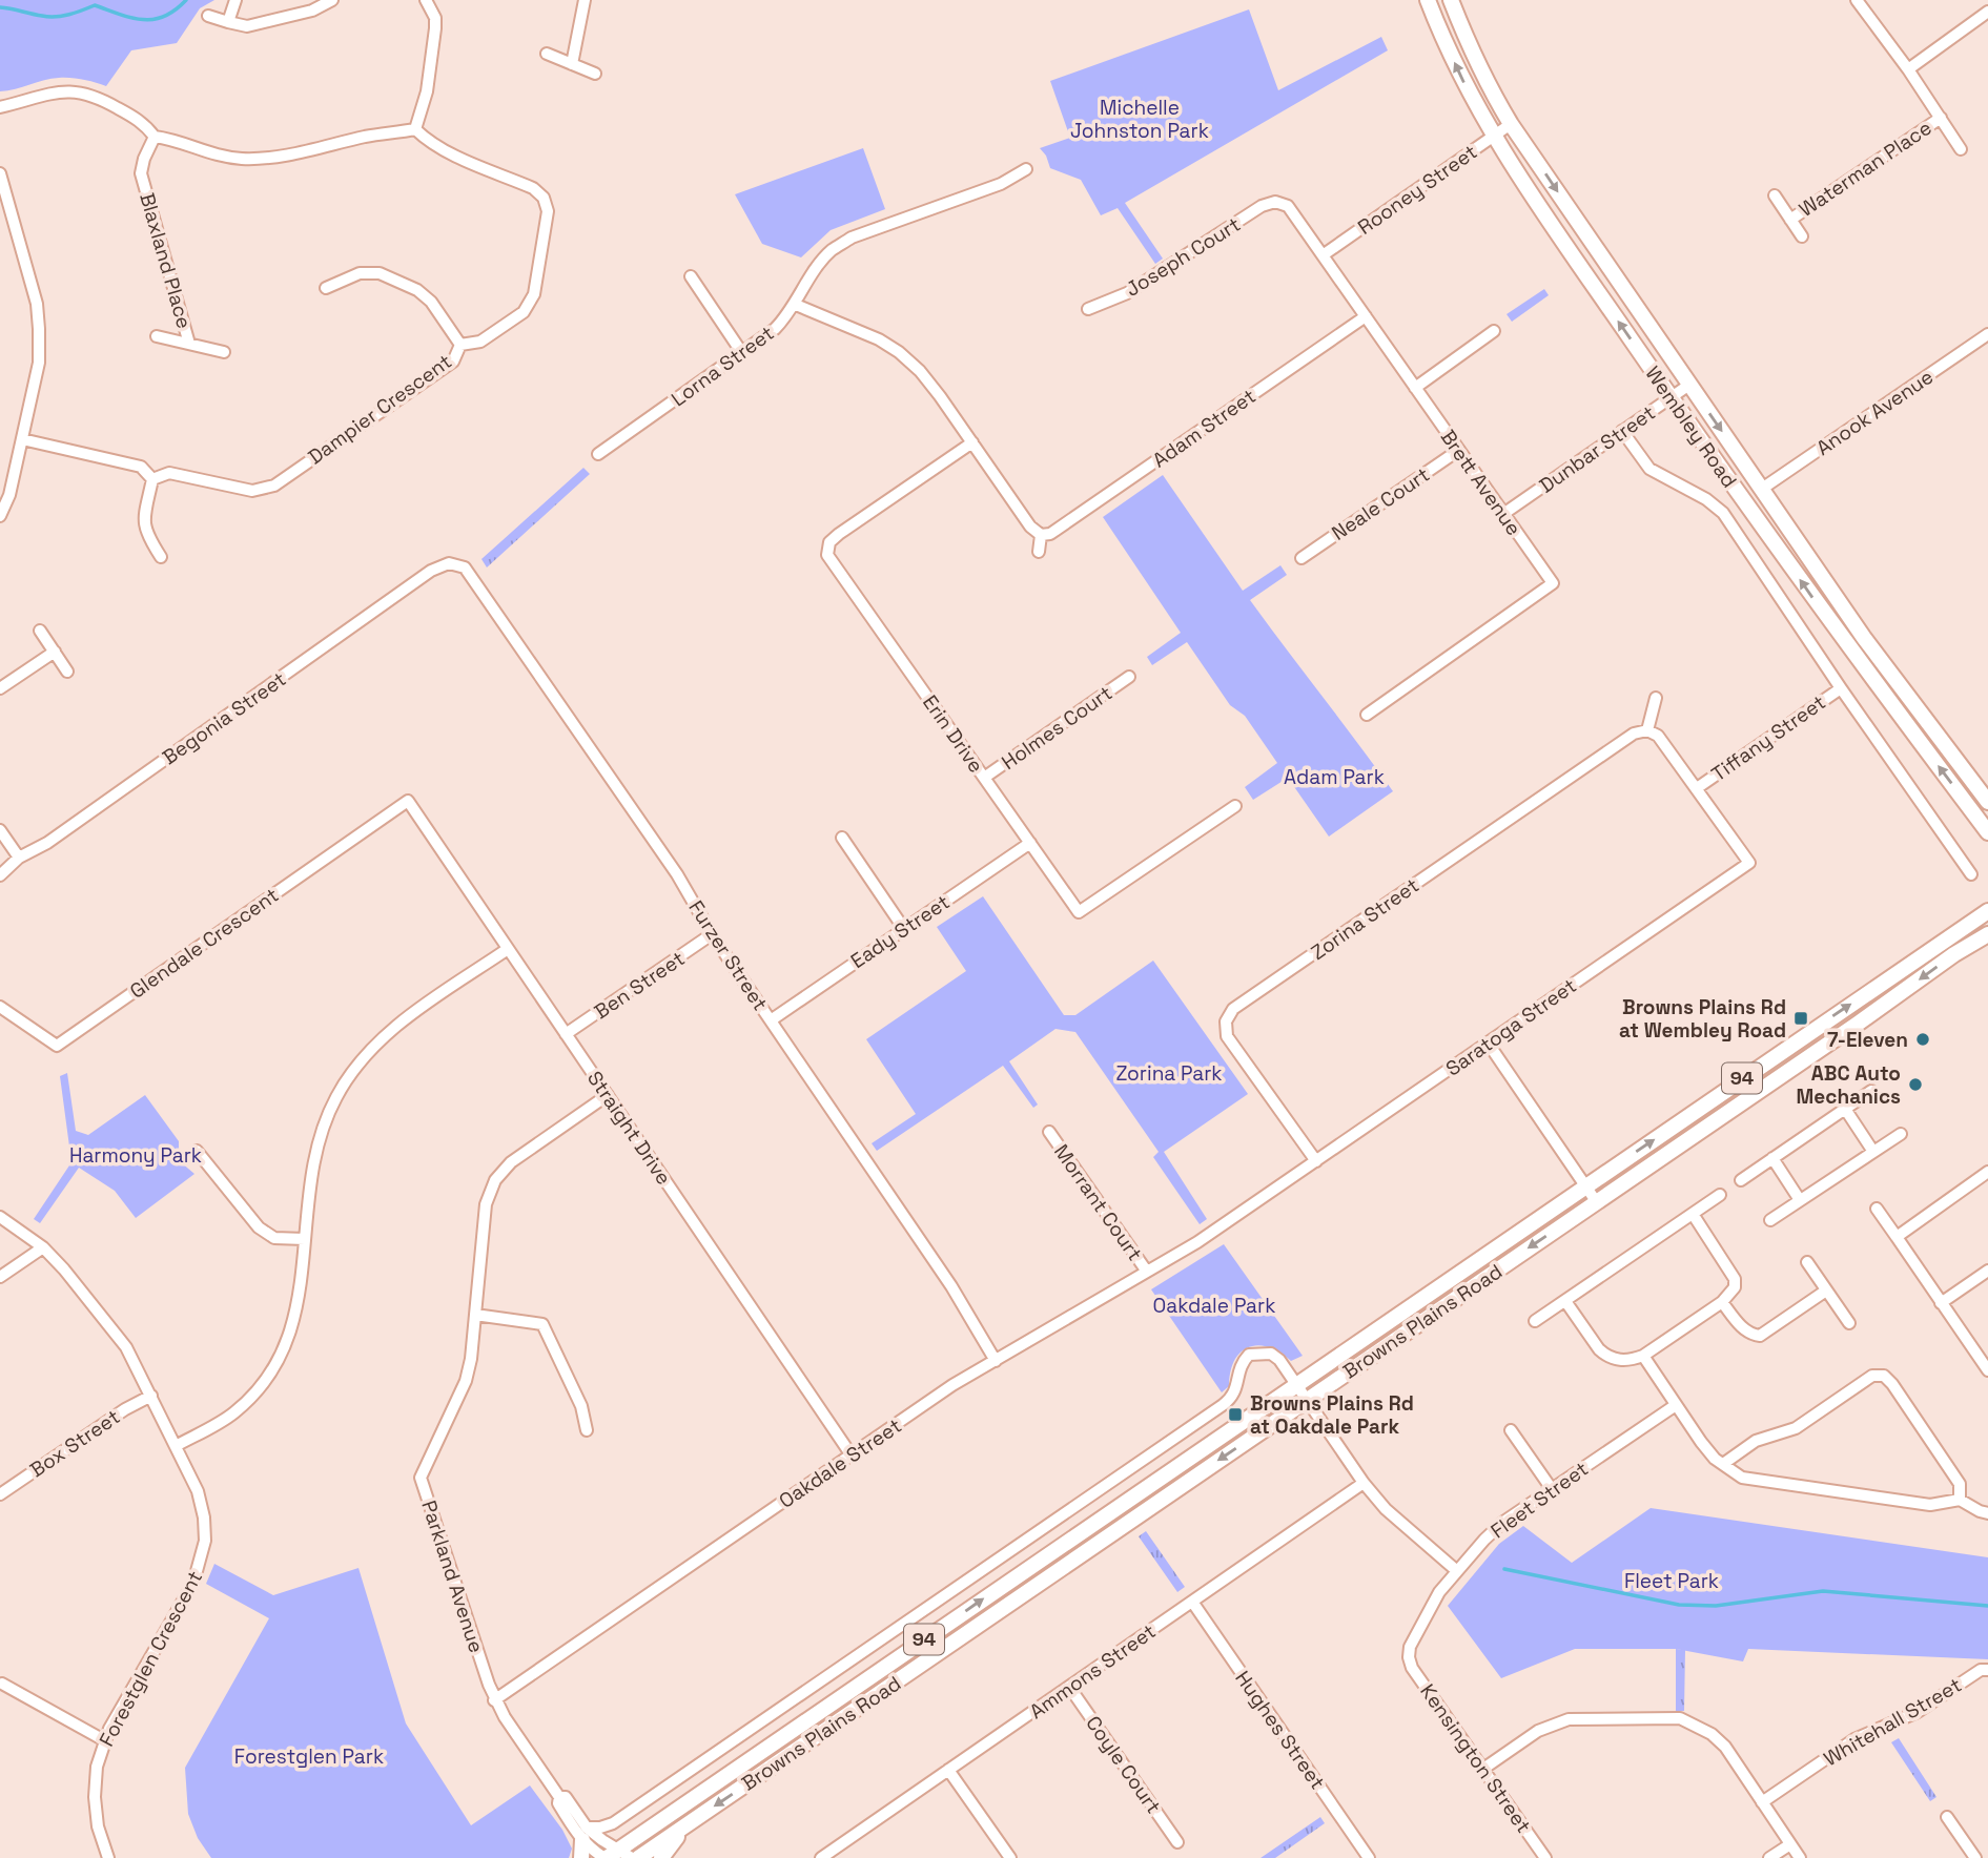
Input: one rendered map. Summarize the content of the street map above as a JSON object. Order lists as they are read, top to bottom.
{
  "streets": {
    "main road": ["Wembley Road", "94", "Browns Plains Road"],
    "street": [
      "Waterman Place",
      "Rooney Street",
      "Joseph Court",
      "Blaxland Place",
      "Lorna Street",
      "Dampier Crescent",
      "Anook Avenue",
      "Adam Street",
      "Dunbar Street",
      "Brett Avenue",
      "Neale Court",
      "Begonia Street",
      "Holmes Court",
      "Erin Drive",
      "Tiffany Street",
      "Zorina Street",
      "Eady Street",
      "Glendale Crescent",
      "Furzer Street",
      "Ben Street",
      "Saratoga Street",
      "Straight Drive",
      "Morrant Court",
      "Box Street",
      "Oakdale Street",
      "Fleet Street",
      "Parkland Avenue",
      "Forestglen Crescent",
      "Ammons Street",
      "Whitehall Street",
      "Hughes Street",
      "Kensington Street",
      "Coyle Court"
    ]
  },
  "crossings": [
    ["Rooney Street", "Wembley Road"],
    ["Rooney Street", "Brett Avenue"],
    ["Joseph Court", "Brett Avenue"],
    ["Anook Avenue", "Wembley Road"],
    ["Wembley Road", "Dunbar Street"],
    ["Wembley Road", "Tiffany Street"],
    ["Adam Street", "Brett Avenue"],
    ["Dunbar Street", "Brett Avenue"],
    ["Brett Avenue", "Neale Court"],
    ["Begonia Street", "Furzer Street"],
    ["Holmes Court", "Erin Drive"],
    ["Erin Drive", "Eady Street"],
    ["Tiffany Street", "Saratoga Street"],
    ["Zorina Street", "Saratoga Street"],
    ["Eady Street", "Furzer Street"],
    ["Glendale Crescent", "Straight Drive"],
    ["Furzer Street", "Ben Street"],
    ["Furzer Street", "Oakdale Street"],
    ["Ben Street", "Straight Drive"],
    ["Saratoga Street", "Oakdale Street"],
    ["Straight Drive", "Oakdale Street"],
    ["Straight Drive", "Parkland Avenue"],
    ["Morrant Court", "Oakdale Street"],
    ["Browns Plains Road", "Parkland Avenue"],
    ["Box Street", "Forestglen Crescent"],
    ["Oakdale Street", "Parkland Avenue"],
    ["Fleet Street", "Kensington Street"],
    ["Ammons Street", "Hughes Street"],
    ["Ammons Street", "Coyle Court"]
  ],
  "parks": [
    "Michelle Johnston Park",
    "Adam Park",
    "Zorina Park",
    "Harmony Park",
    "Oakdale Park",
    "Fleet Park",
    "Forestglen Park"
  ],
  "places": {
    "transit": ["Browns Plains Rd at Wembley Road", "Browns Plains Rd at Oakdale Park"],
    "other": ["7-Eleven", "ABC Auto Mechanics"]
  }
}
